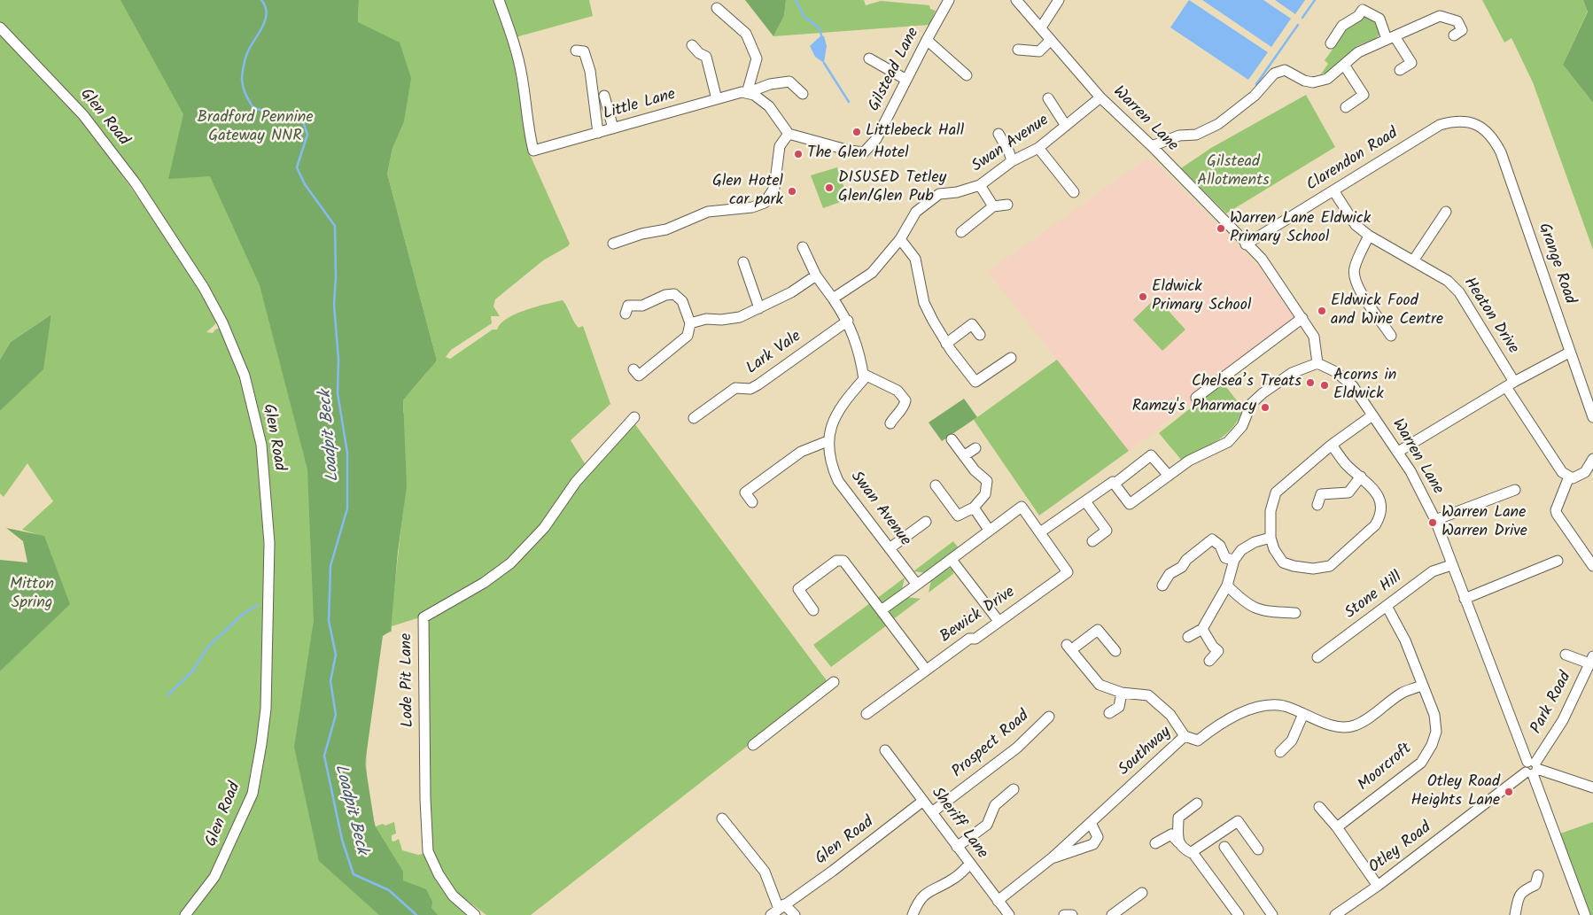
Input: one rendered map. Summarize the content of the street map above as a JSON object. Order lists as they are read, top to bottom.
{
  "streets": {
    "street": [
      "Gilstead Lane",
      "Little Lane",
      "Glen Road",
      "Warren Lane",
      "Swan Avenue",
      "Clarendon Road",
      "Grange Road",
      "Heaton Drive",
      "Lark Vale",
      "Stone Hill",
      "Bewick Drive",
      "Lode Pit Lane",
      "Park Road",
      "Prospect Road",
      "Southway",
      "Moorcroft",
      "Sheriff Lane",
      "Otley Road"
    ]
  },
  "crossings": [
    ["Glen Road", "Sheriff Lane"],
    ["Warren Lane", "Swan Avenue"],
    ["Warren Lane", "Clarendon Road"],
    ["Warren Lane", "Stone Hill"],
    ["Warren Lane", "Park Road"],
    ["Warren Lane", "Otley Road"],
    ["Clarendon Road", "Grange Road"],
    ["Clarendon Road", "Heaton Drive"],
    ["Stone Hill", "Moorcroft"],
    ["Park Road", "Otley Road"],
    ["Prospect Road", "Sheriff Lane"],
    ["Southway", "Moorcroft"],
    ["Southway", "Sheriff Lane"]
  ],
  "water": ["Loadpit Beck"],
  "parks": ["Bradford Pennine Gateway NNR", "Gilstead Allotments", "Mitton Spring"],
  "places": [
    "Littlebeck Hall",
    "The Glen Hotel",
    "DISUSED Tetley Glen/Glen Pub",
    "Glen Hotel car park",
    "Warren Lane Eldwick Primary School",
    "Eldwick Primary School",
    "Eldwick Food and Wine Centre",
    "Chelsea’s Treats",
    "Acorns in Eldwick",
    "Ramzy's Pharmacy",
    "Warren Lane Warren Drive",
    "Otley Road Heights Lane"
  ]
}
